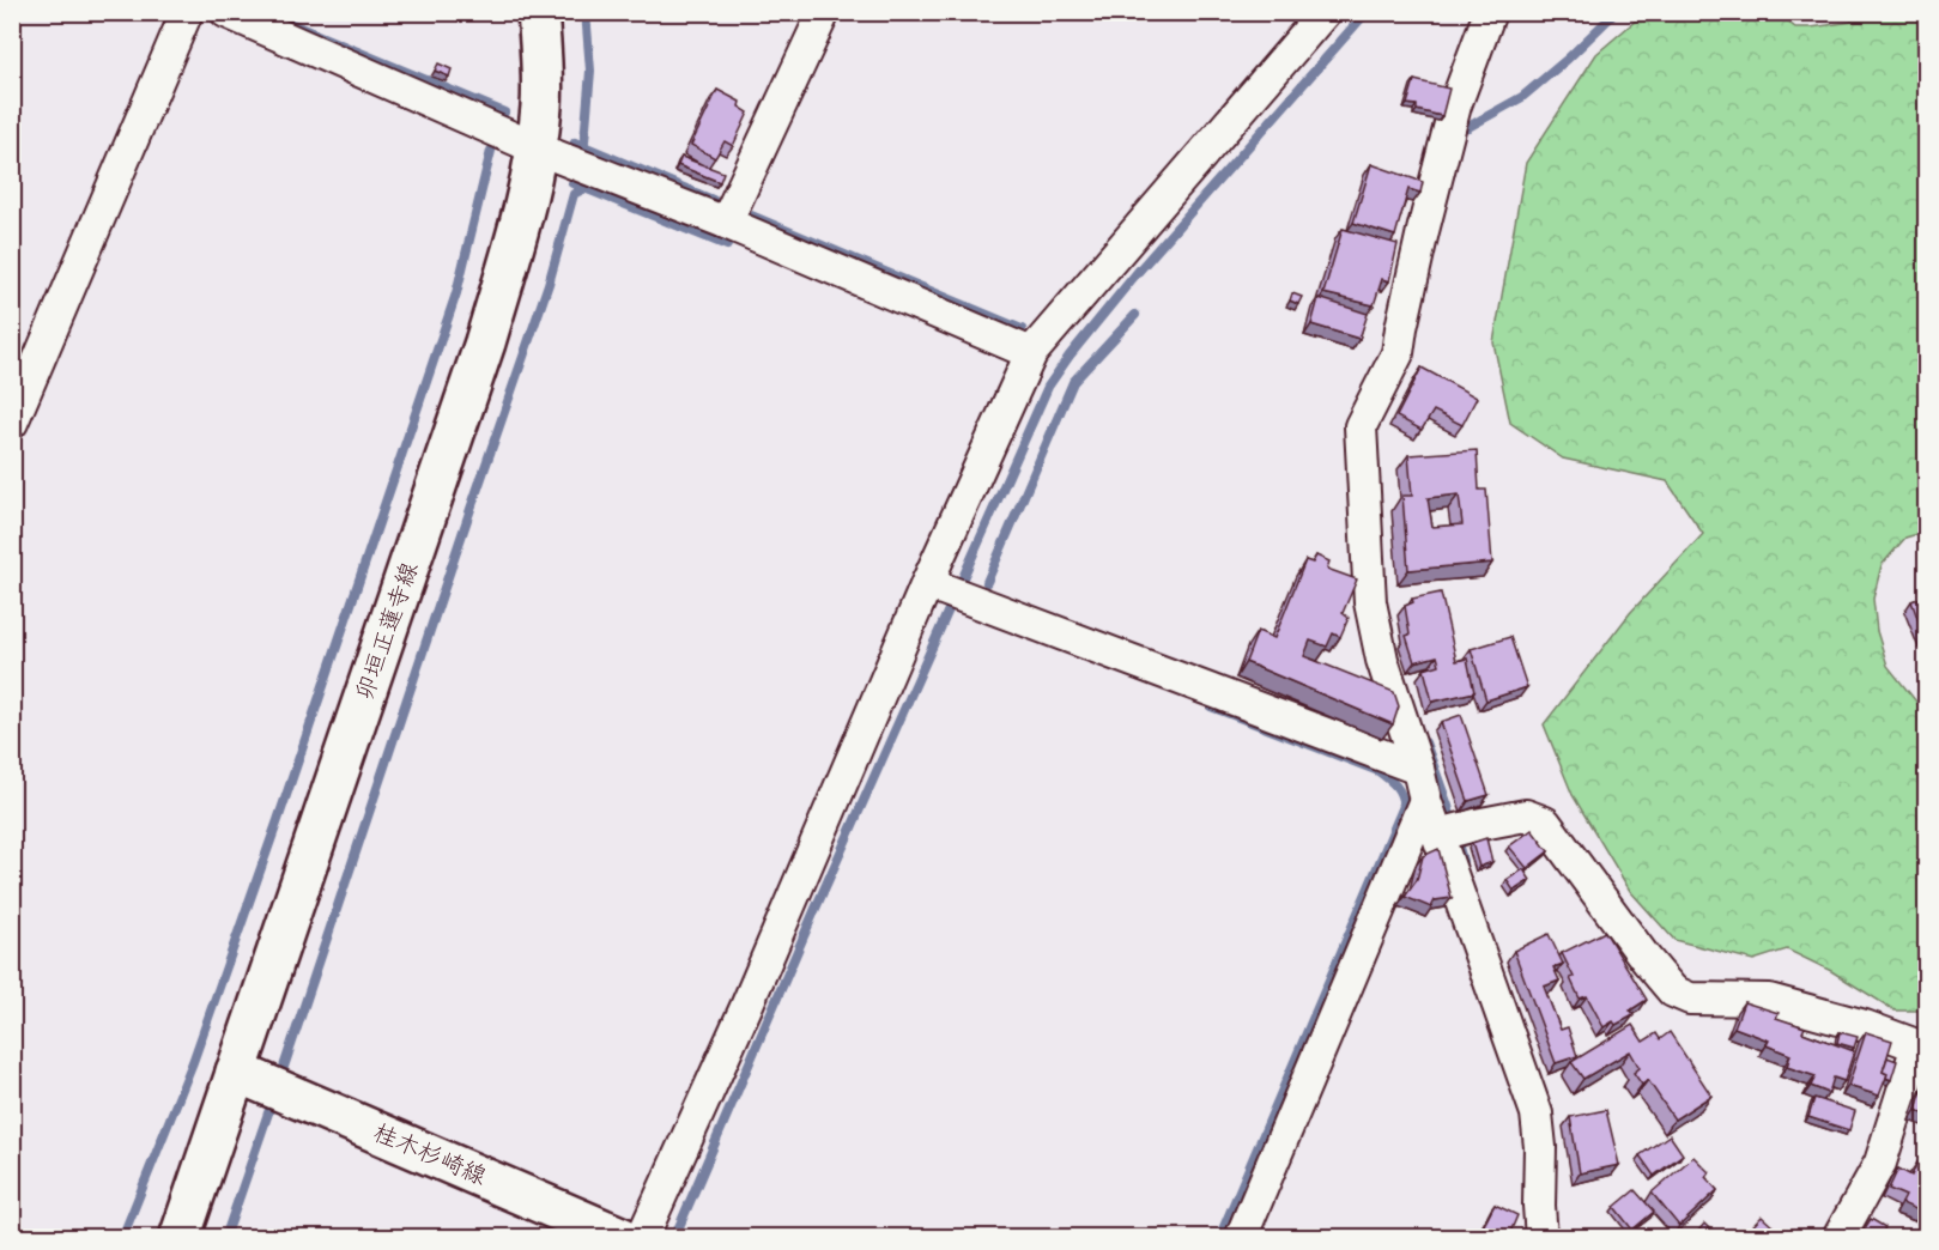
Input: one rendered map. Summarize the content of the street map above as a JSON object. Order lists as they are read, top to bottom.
{
  "streets": {
    "main road": ["卯垣正蓮寺線", "桂木杉崎線"]
  },
  "crossings": [
    ["卯垣正蓮寺線", "桂木杉崎線"]
  ]
}
